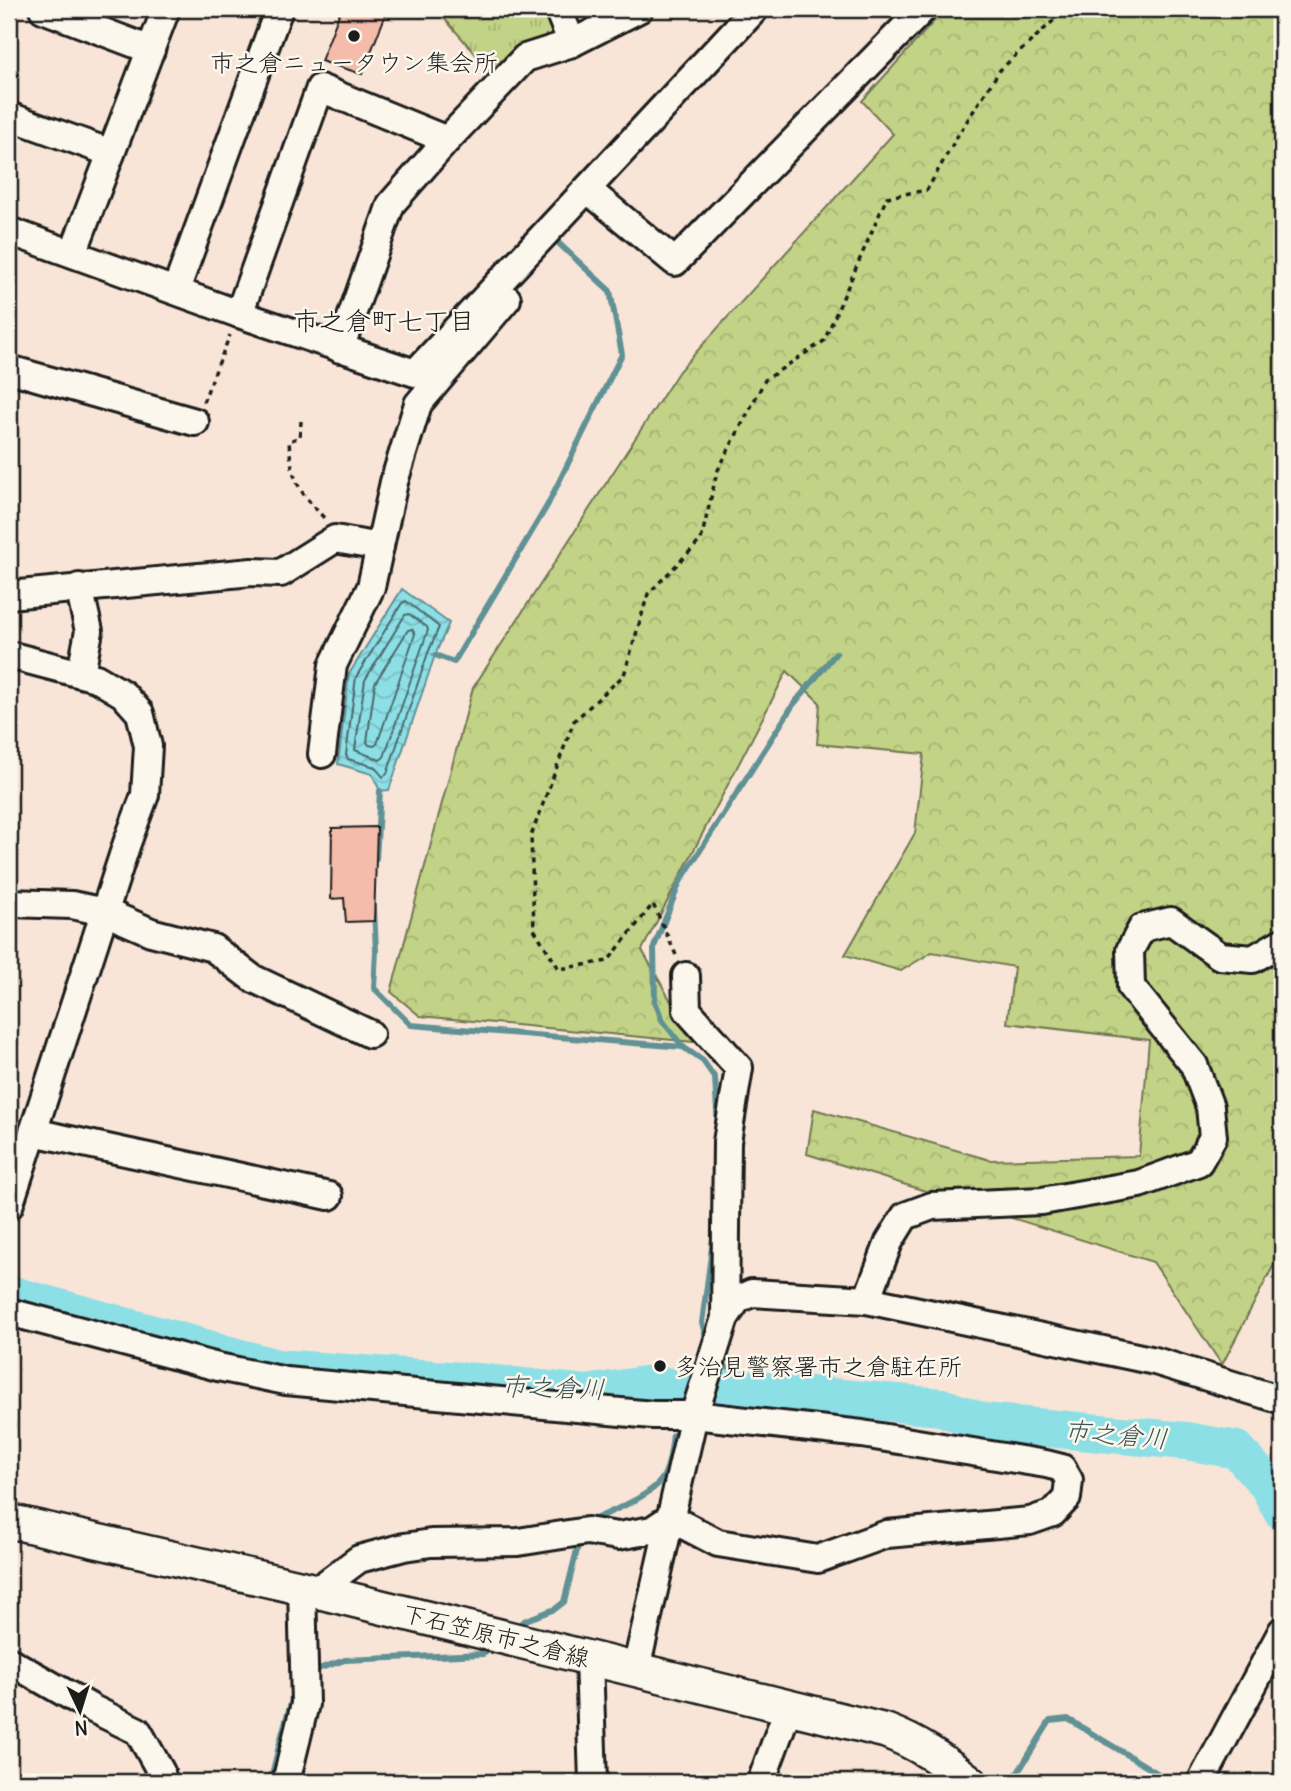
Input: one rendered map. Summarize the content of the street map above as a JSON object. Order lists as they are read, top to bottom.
{
  "streets": {
    "main road": ["下石笠原市之倉線"]
  },
  "districts": ["市之倉町七丁目"],
  "water": ["市之倉川"],
  "places": ["市之倉ニュータウン集会所", "多治見警察署市之倉駐在所"],
  "north": "bottom"
}
